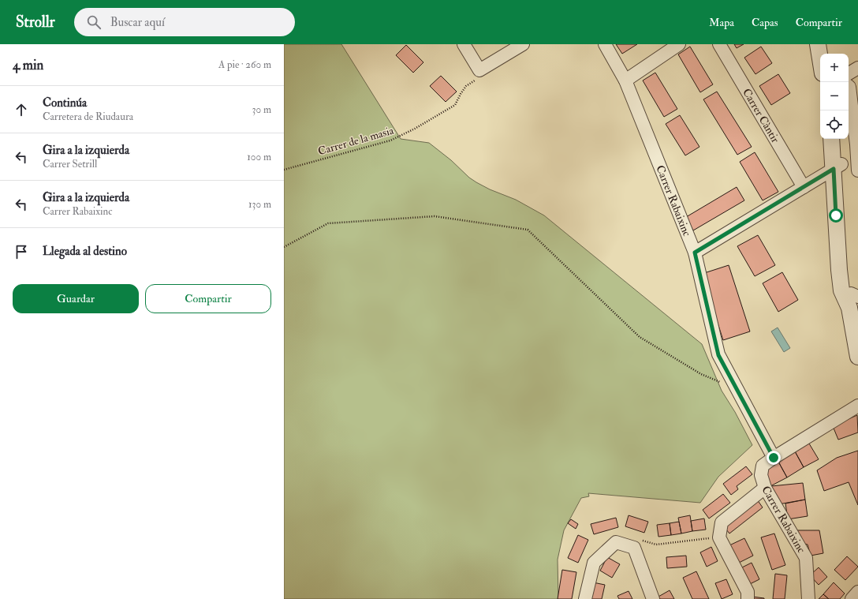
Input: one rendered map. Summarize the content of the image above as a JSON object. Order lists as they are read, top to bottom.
{
  "streets": {
    "street": ["Carrer Càntir", "Carrer Rabaixinc"],
    "path": ["Carrer de la masia"]
  },
  "page": {
    "header": "Strollr",
    "search": "Buscar aquí",
    "nav": ["Mapa", "Capas", "Compartir"],
    "heading": ["4 min", "A pie · 260 m"],
    "map_buttons": ["+", "−"],
    "list": [
      ["Continúa", "Carretera de Riudaura", "30 m"],
      ["Gira a la izquierda", "Carrer Setrill", "100 m"],
      ["Gira a la izquierda", "Carrer Rabaixinc", "130 m"],
      "Llegada al destino"
    ],
    "buttons": ["Guardar", "Compartir"]
  }
}
